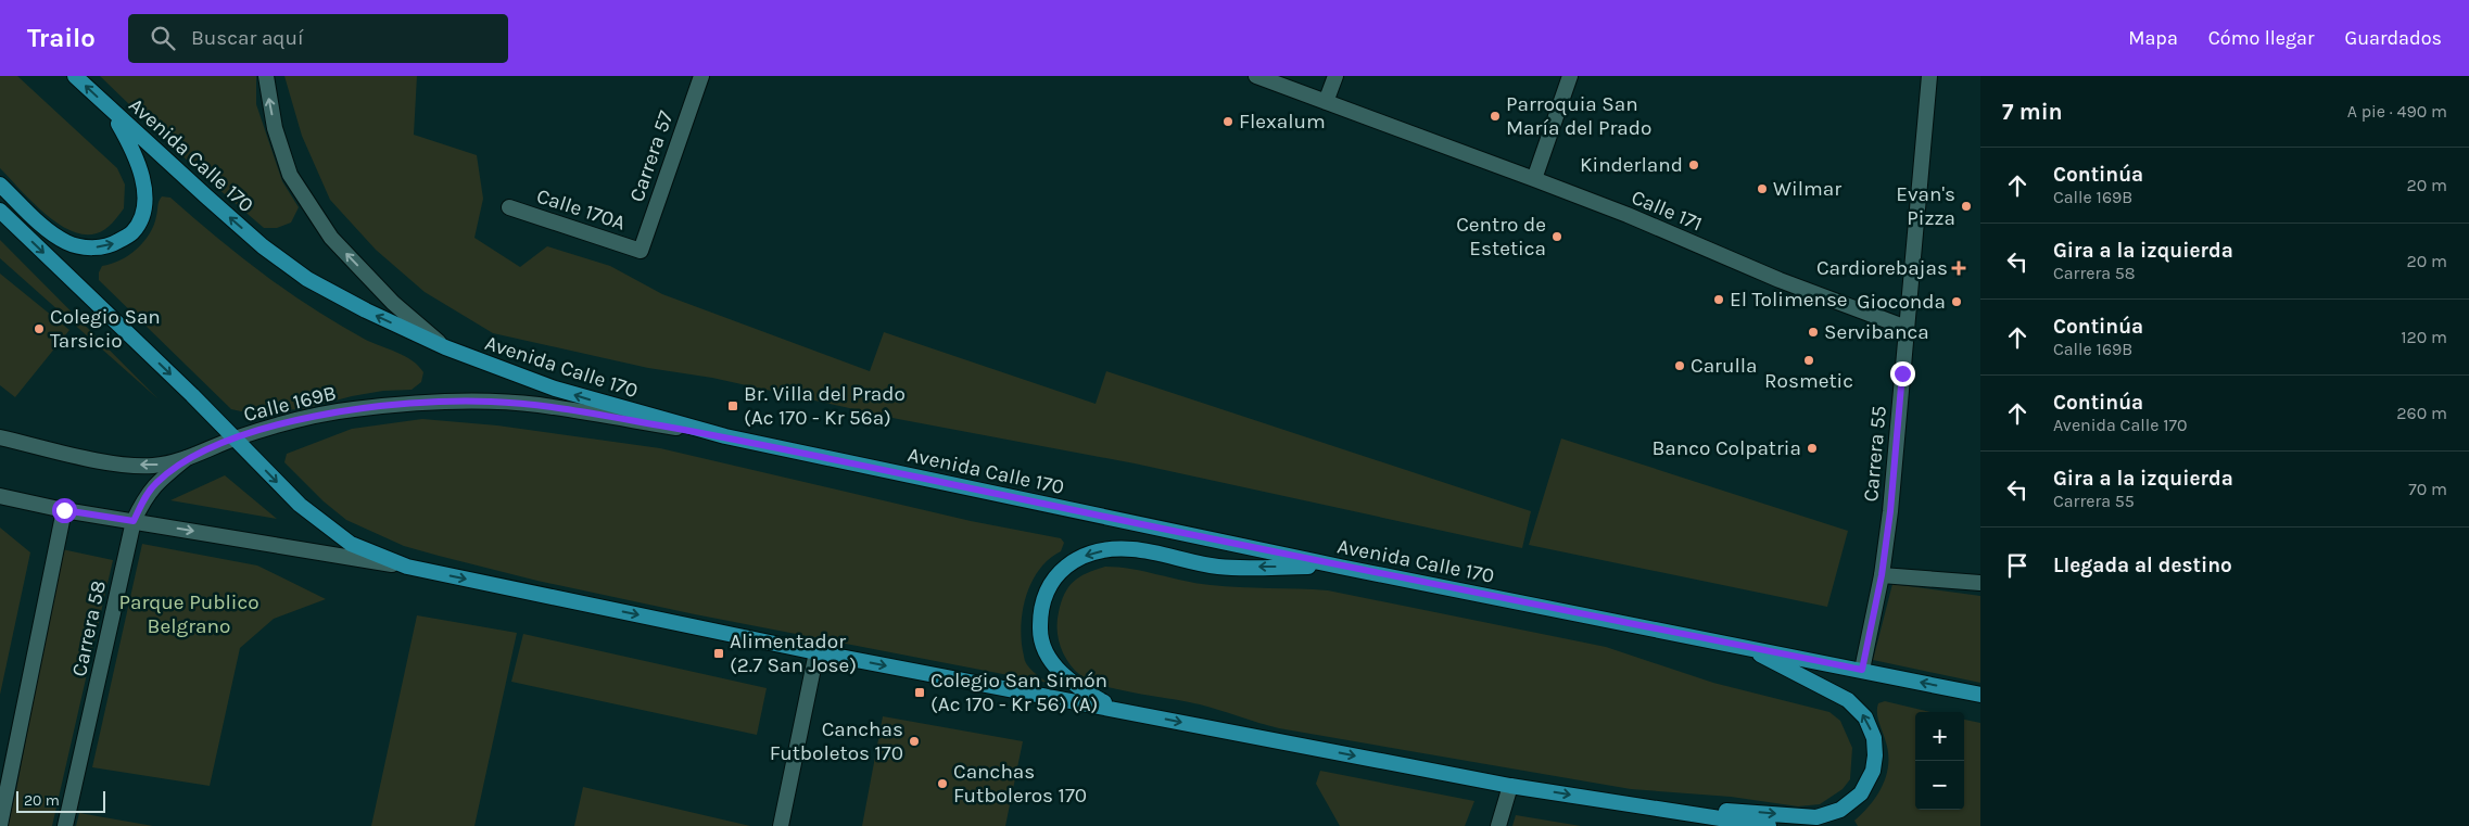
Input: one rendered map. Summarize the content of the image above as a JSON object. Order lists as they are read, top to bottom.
{
  "streets": {
    "main road": ["Avenida Calle 170"],
    "street": [
      "Carrera 57",
      "Calle 170A",
      "Calle 171",
      "Calle 169B",
      "Carrera 55",
      "Carrera 58"
    ]
  },
  "crossings": [
    ["Avenida Calle 170", "Calle 169B"],
    ["Avenida Calle 170", "Carrera 55"],
    ["Carrera 57", "Calle 170A"],
    ["Calle 171", "Carrera 55"],
    ["Calle 169B", "Carrera 58"]
  ],
  "one_way": ["Avenida Calle 170"],
  "parks": ["Parque Publico Belgrano"],
  "places": {
    "other": [
      "Parroquia San María del Prado",
      "Flexalum",
      "Kinderland",
      "Wilmar",
      "Evan's Pizza",
      "Centro de Estetica",
      "El Tolimense",
      "Gioconda",
      "Colegio San Tarsicio",
      "Servibanca",
      "Rosmetic",
      "Carulla",
      "Banco Colpatria",
      "Canchas Futboletos 170",
      "Canchas Futboleros 170"
    ],
    "health": ["Cardiorebajas"],
    "transit": ["Br. Villa del Prado (Ac 170 - Kr 56a)", "Alimentador (2.7 San Jose)", "Colegio San Simón (Ac 170 - Kr 56) (A)"]
  },
  "scale_bar": "20 m",
  "page": {
    "header": "Trailo",
    "search": "Buscar aquí",
    "nav": ["Mapa", "Cómo llegar", "Guardados"],
    "heading": ["7 min", "A pie · 490 m"],
    "list": [
      ["Continúa", "Calle 169B", "20 m"],
      ["Gira a la izquierda", "Carrera 58", "20 m"],
      ["Continúa", "Calle 169B", "120 m"],
      ["Continúa", "Avenida Calle 170", "260 m"],
      ["Gira a la izquierda", "Carrera 55", "70 m"],
      "Llegada al destino"
    ],
    "map_buttons": ["+", "−"],
    "scale": "20 m"
  }
}
